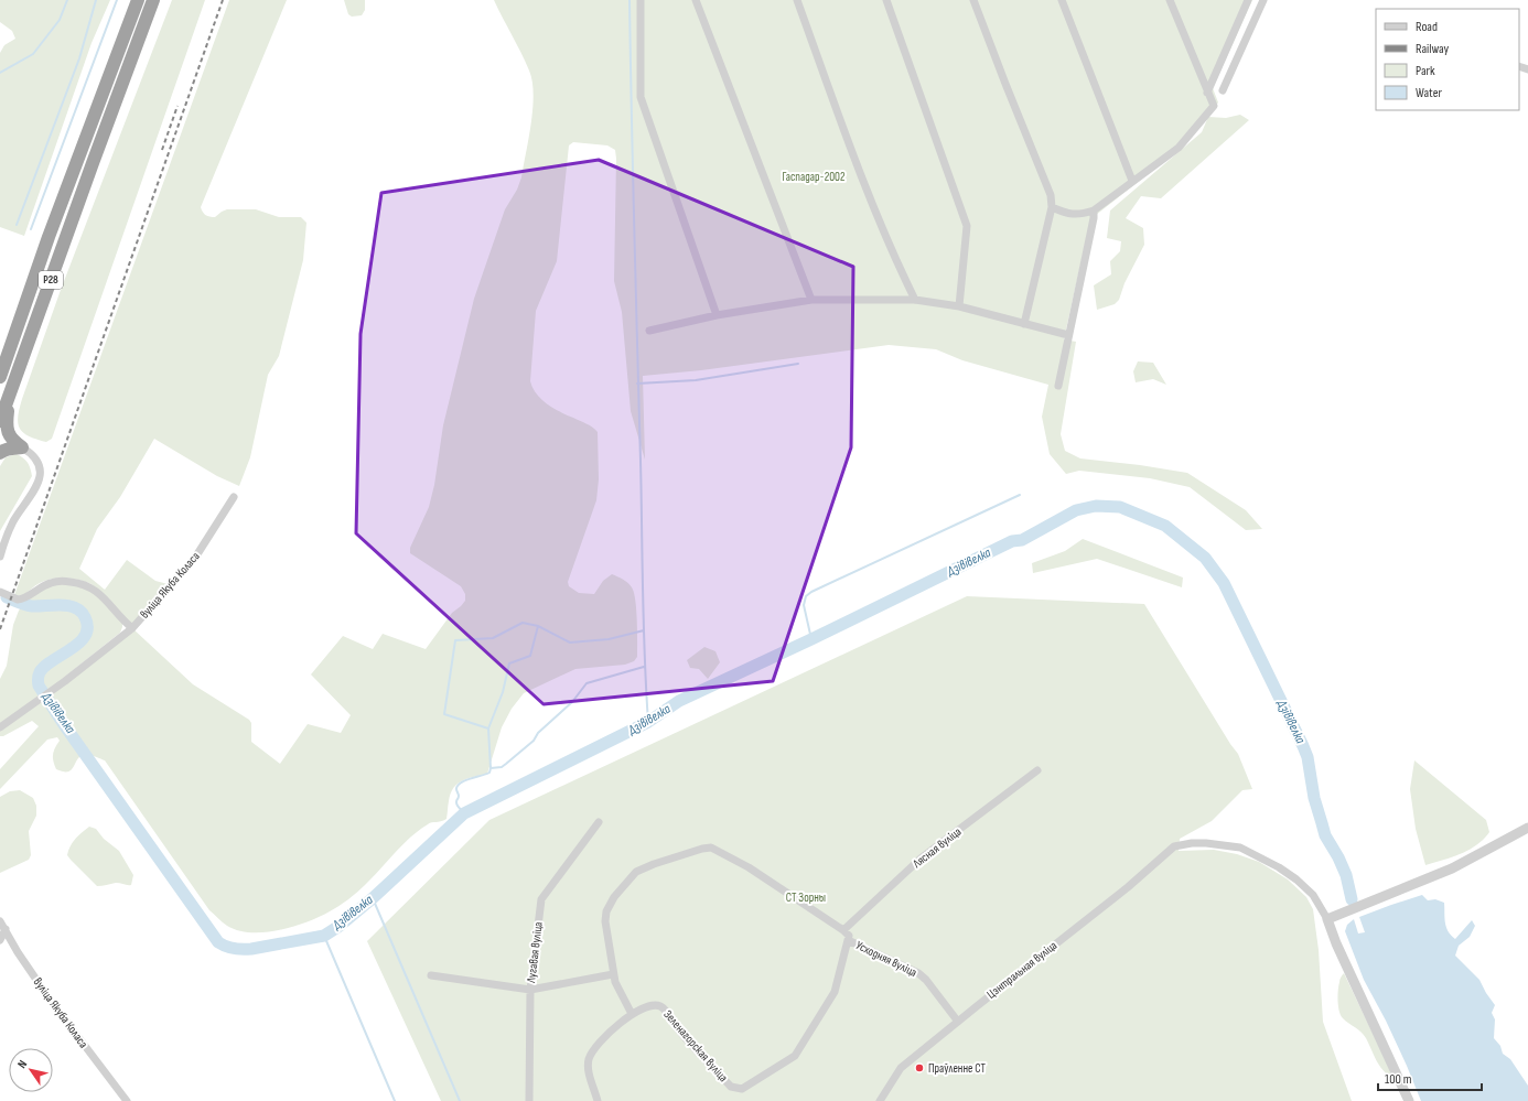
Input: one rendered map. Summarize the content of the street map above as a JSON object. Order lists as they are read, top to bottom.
{
  "streets": {
    "highway": ["Р28"],
    "street": [
      "вуліца Якуба Коласа",
      "Лясная вуліца",
      "Лугавая вуліца",
      "Усходняя вуліца",
      "Цэнтральная вуліца",
      "Зеленагорская вуліца"
    ]
  },
  "crossings": [
    ["Лясная вуліца", "Усходняя вуліца"],
    ["Усходняя вуліца", "Цэнтральная вуліца"],
    ["Усходняя вуліца", "Зеленагорская вуліца"]
  ],
  "water": ["Дзівівелка"],
  "parks": ["Гаспадар-2002", "СТ Зорны"],
  "places": ["Праўленне СТ"],
  "legend": [
    "Road",
    "Railway",
    "Park",
    "Water"
  ],
  "scale_bar": "100 m",
  "north": "top left"
}
